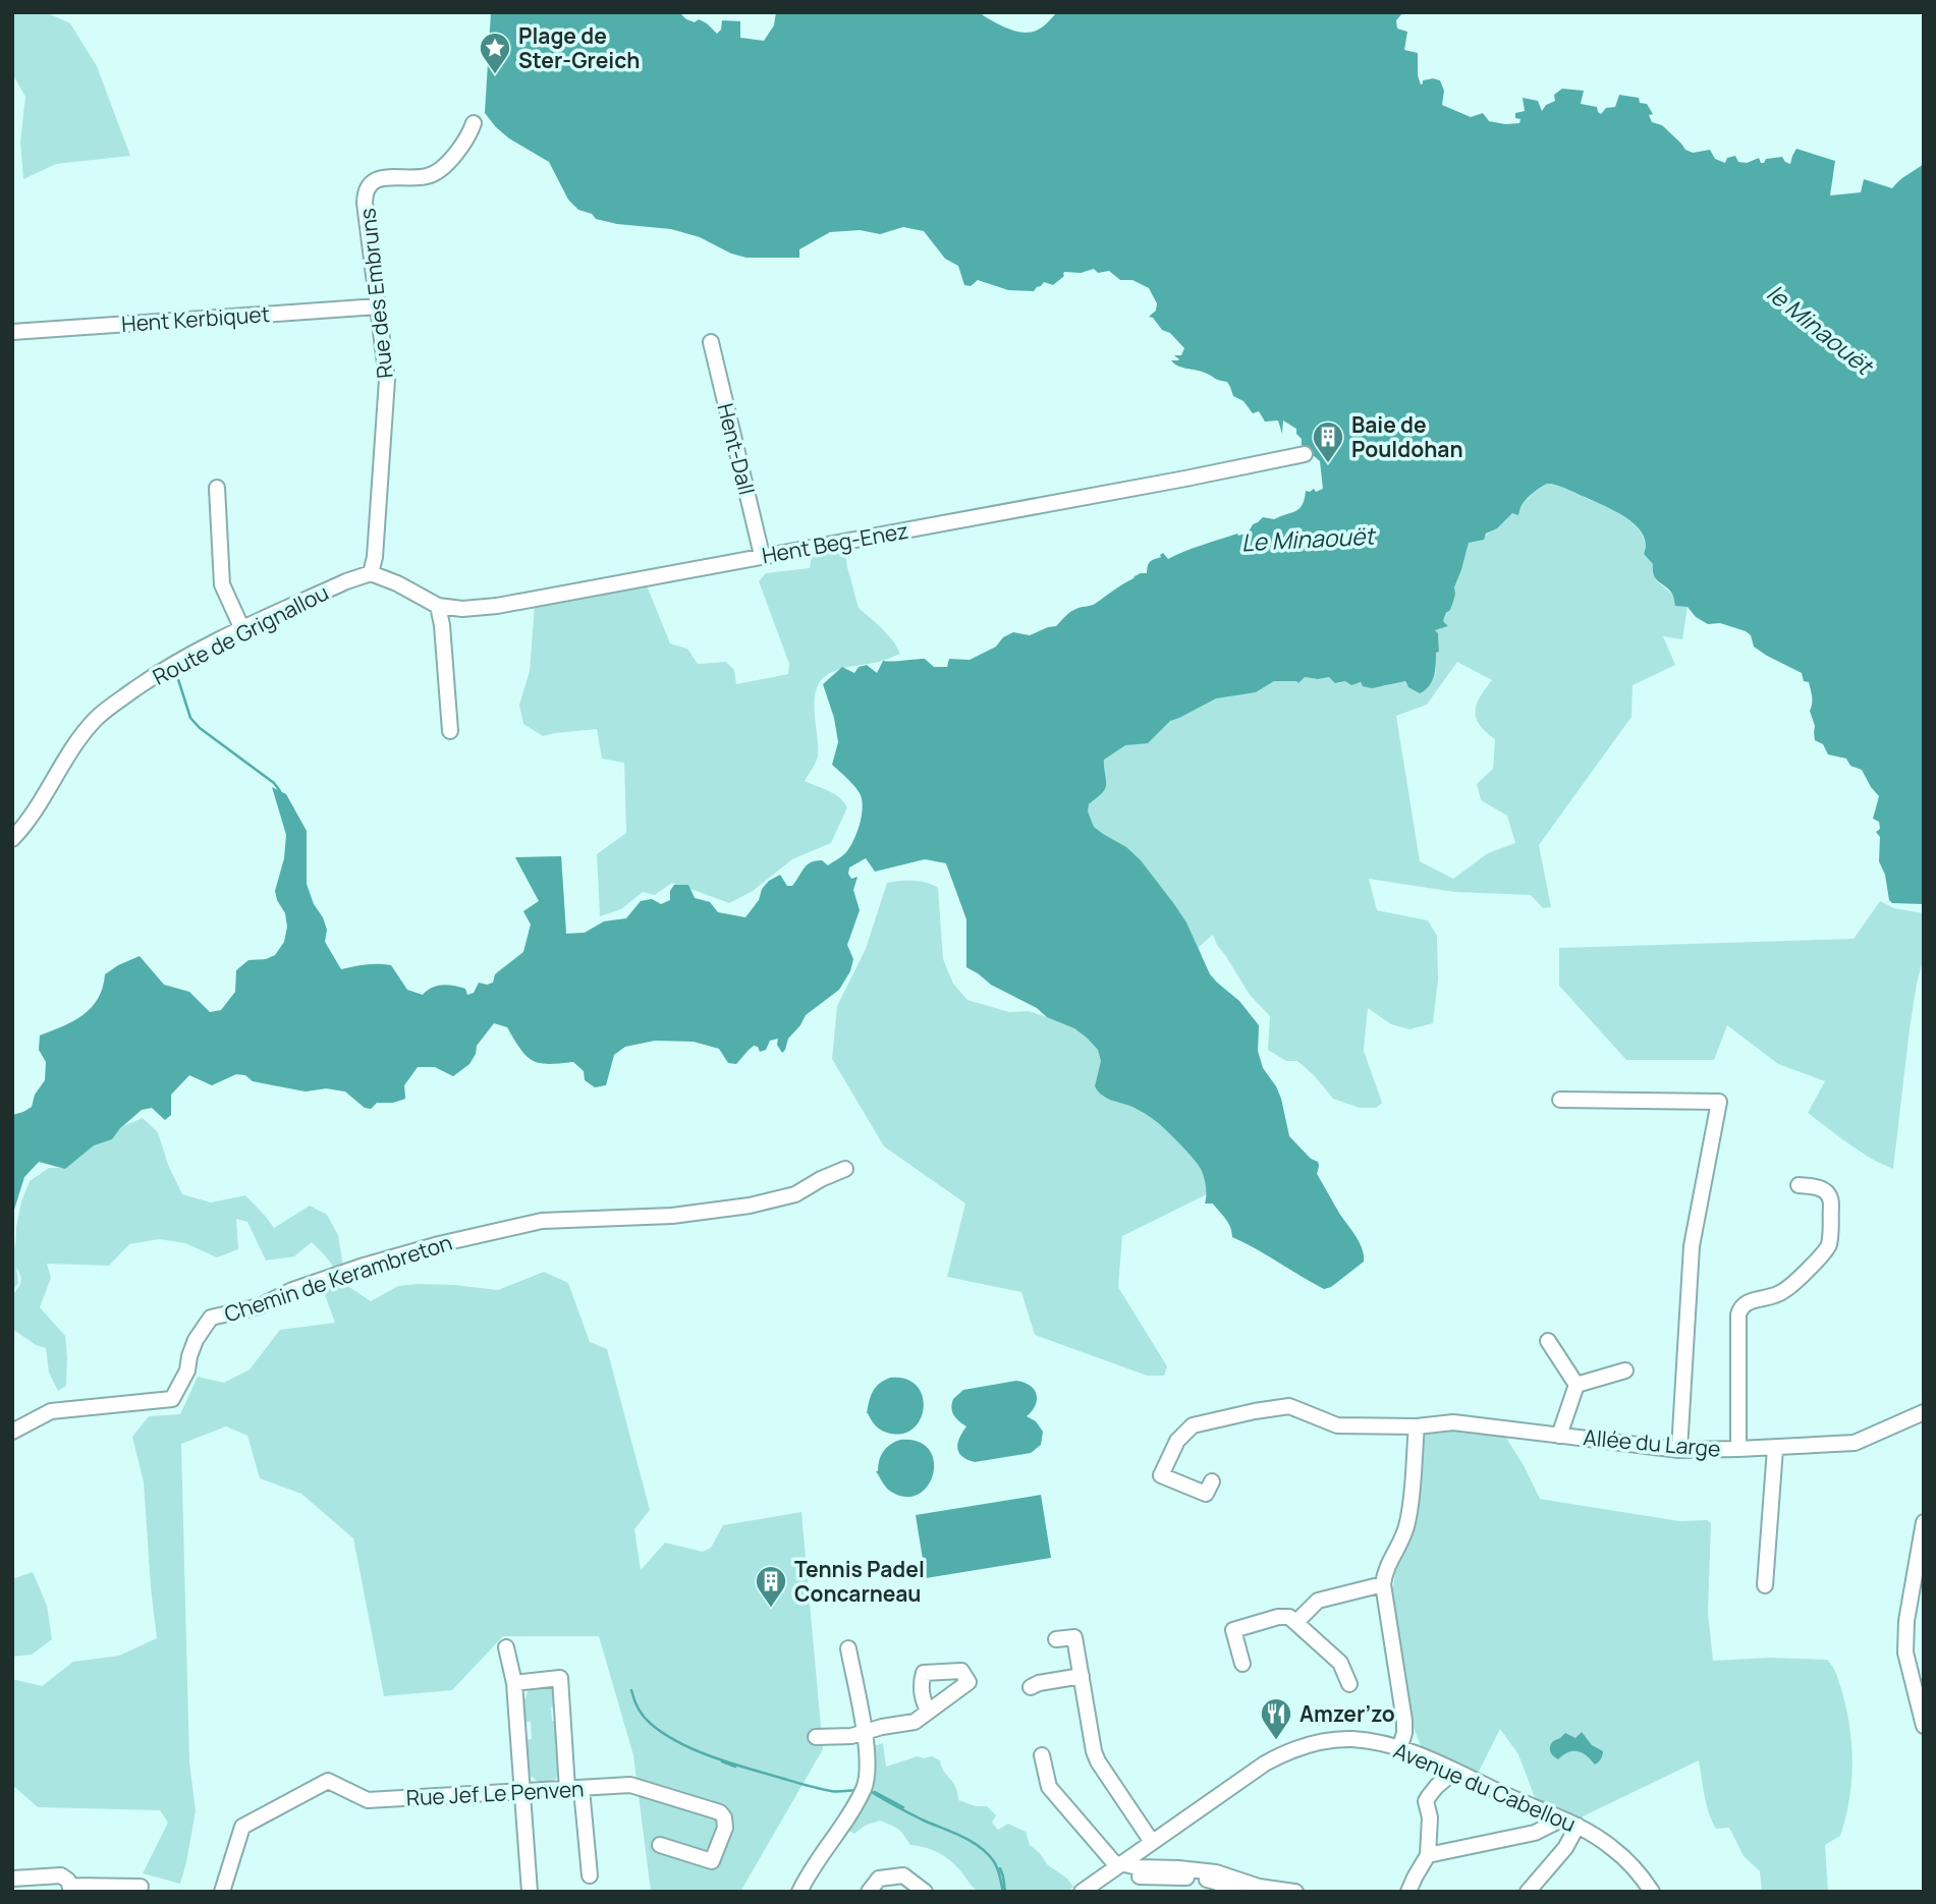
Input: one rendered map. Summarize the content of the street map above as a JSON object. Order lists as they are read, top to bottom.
{
  "streets": {
    "street": [
      "Rue des Embruns",
      "Hent Kerbiquet",
      "Hent-Dall",
      "Hent Beg-Enez",
      "Route de Grignallou",
      "Chemin de Kerambreton",
      "Allée du Large",
      "Avenue du Cabellou",
      "Rue Jef Le Penven"
    ]
  },
  "crossings": [
    ["Rue des Embruns", "Hent Kerbiquet"],
    ["Rue des Embruns", "Hent Beg-Enez"],
    ["Rue des Embruns", "Route de Grignallou"],
    ["Hent-Dall", "Hent Beg-Enez"],
    ["Hent Beg-Enez", "Route de Grignallou"]
  ],
  "water": ["le Minaouët", "Le Minaouët"],
  "places": {
    "place": ["Plage de Ster-Greich"],
    "building": ["Baie de Pouldohan", "Tennis Padel Concarneau"],
    "restaurant": ["Amzer’zo"]
  }
}
